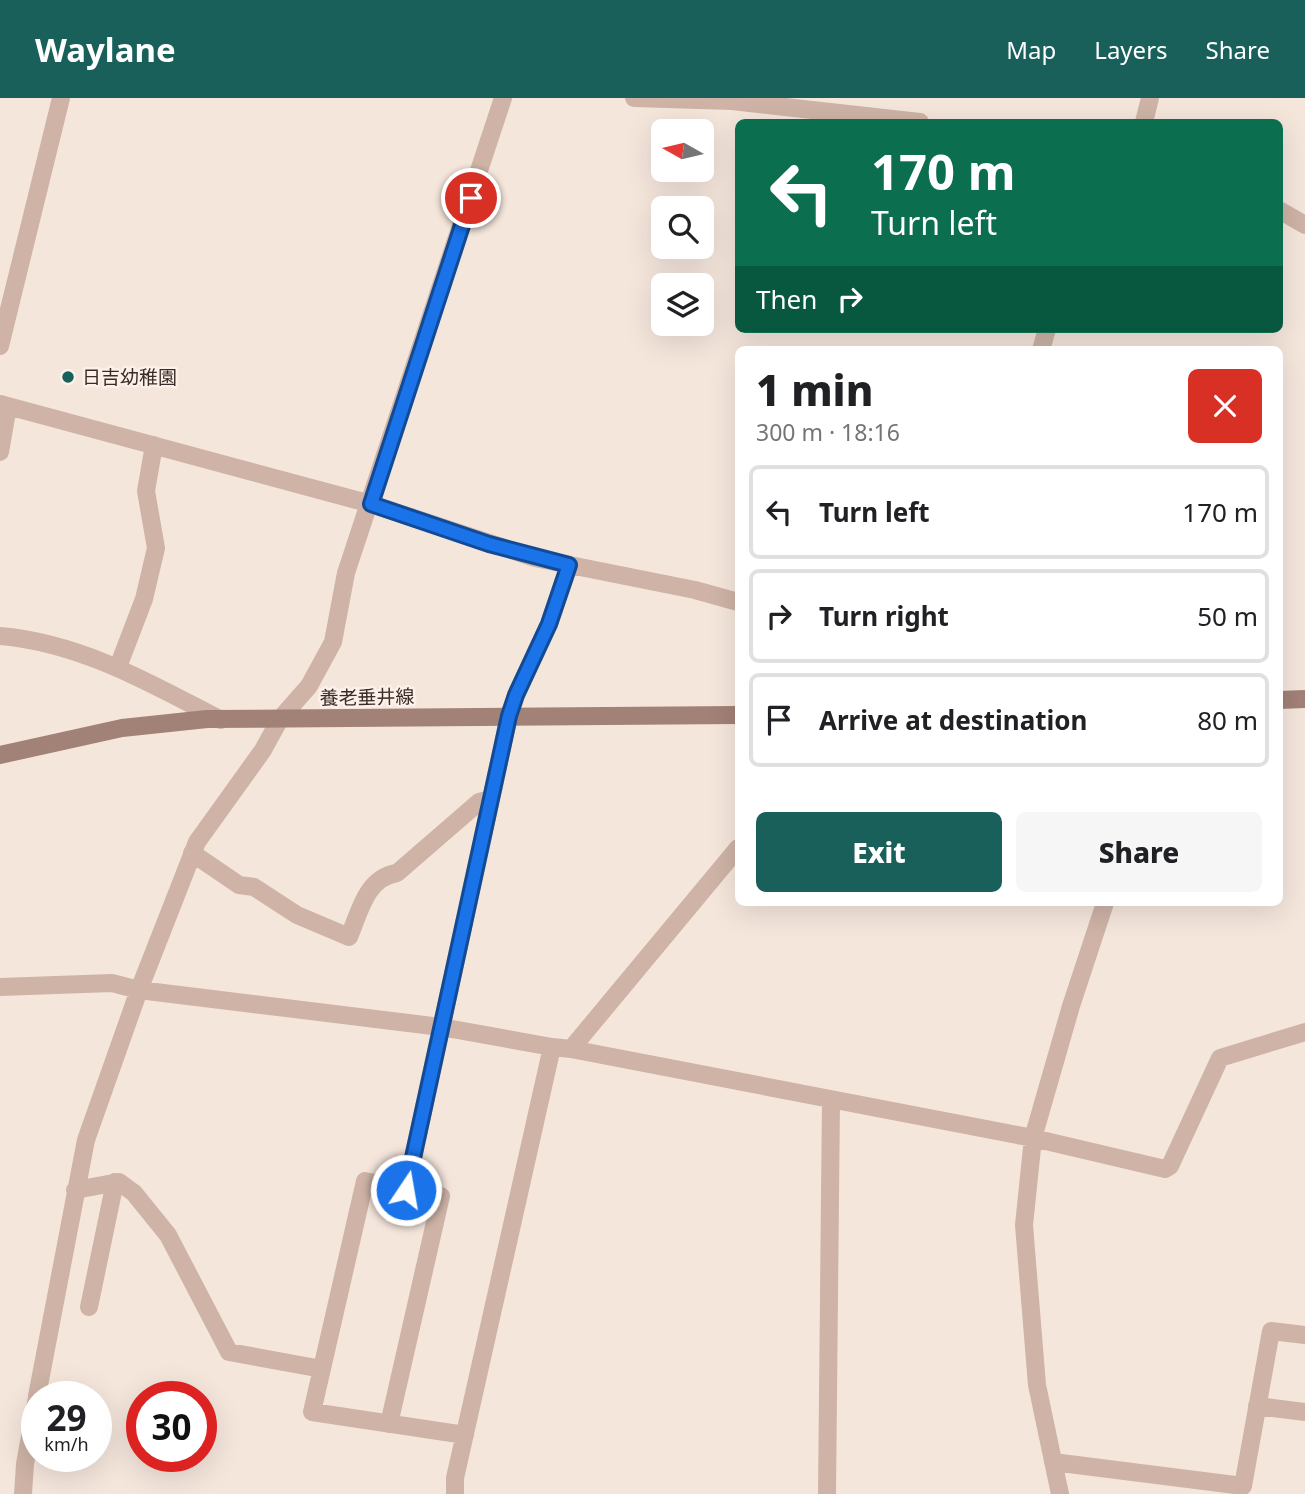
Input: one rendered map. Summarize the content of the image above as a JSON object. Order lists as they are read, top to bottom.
{
  "streets": {
    "main road": ["養老垂井線"]
  },
  "places": ["日吉幼稚園"],
  "north": "left",
  "page": {
    "header": "Waylane",
    "nav": ["Map", "Layers", "Share"],
    "turn": ["170 m", "Turn left"],
    "then": "Then",
    "heading": ["1 min", "300 m · 18:16"],
    "list": [
      {
        "name": "Turn left",
        "value": "170 m"
      },
      {
        "name": "Turn right",
        "value": "50 m"
      },
      {
        "name": "Arrive at destination",
        "value": "80 m"
      }
    ],
    "buttons": ["Exit", "Share"],
    "speed": "29 km/h",
    "limit": "30"
  }
}
